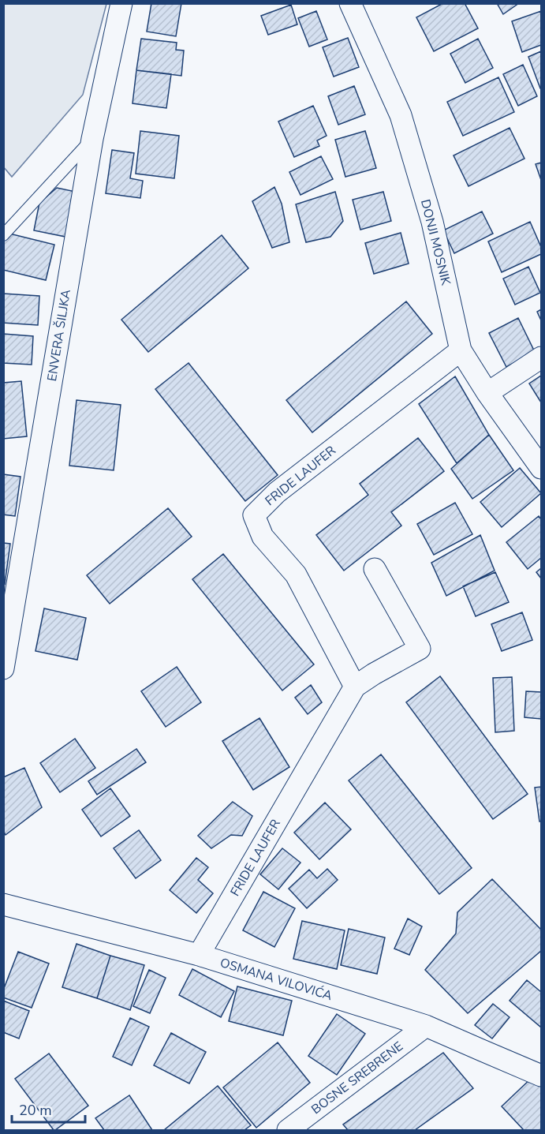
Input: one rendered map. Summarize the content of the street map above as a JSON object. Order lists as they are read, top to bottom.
{
  "streets": {
    "street": [
      "DONJI MOSNIK",
      "ENVERA ŠILJKA",
      "FRIDE LAUFER",
      "OSMANA VILOVIĆA",
      "BOSNE SREBRENE"
    ]
  },
  "crossings": [
    ["DONJI MOSNIK", "FRIDE LAUFER"],
    ["FRIDE LAUFER", "OSMANA VILOVIĆA"],
    ["OSMANA VILOVIĆA", "BOSNE SREBRENE"]
  ],
  "scale_bar": "20 m"
}
